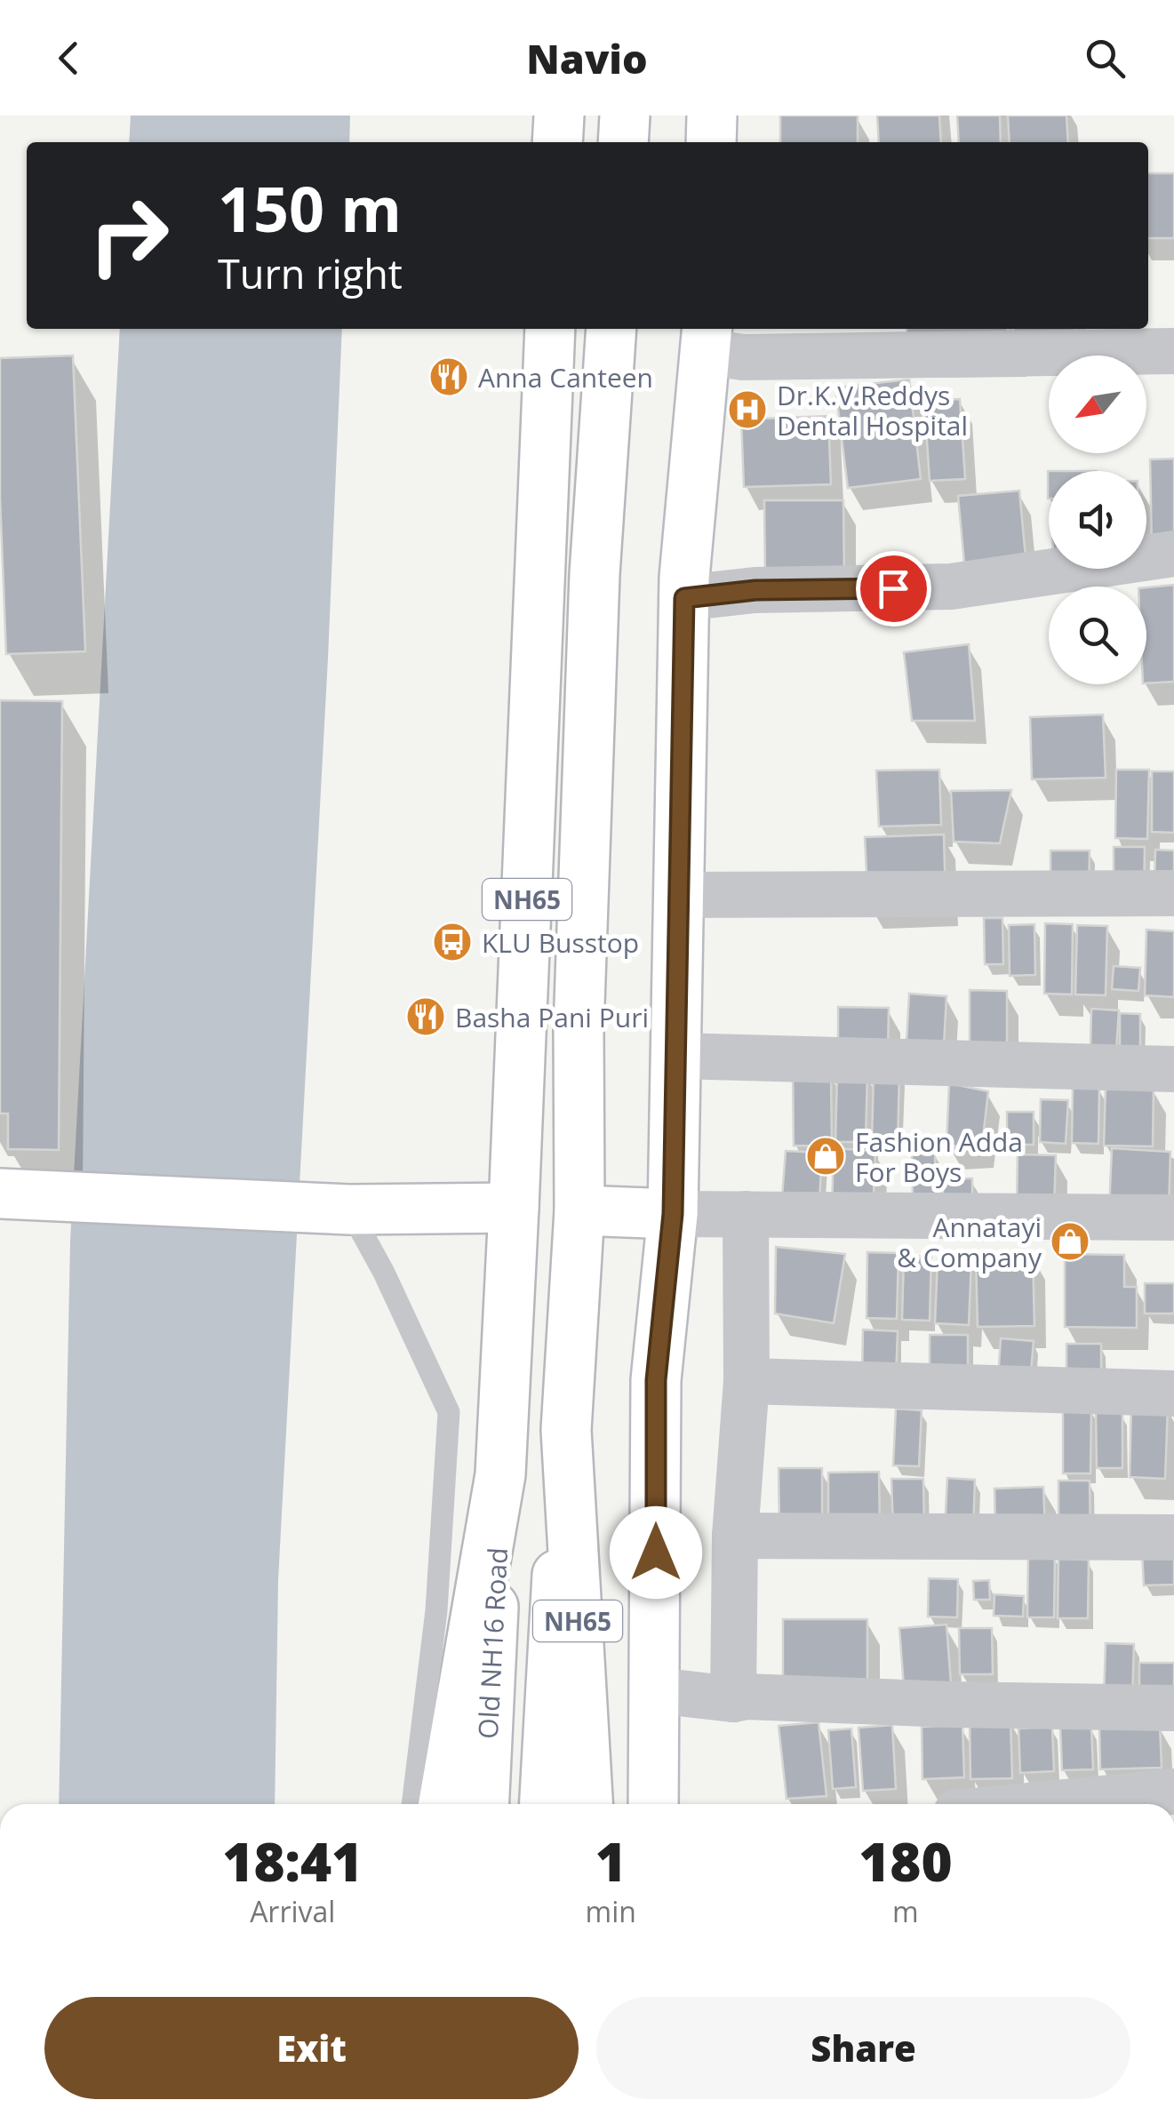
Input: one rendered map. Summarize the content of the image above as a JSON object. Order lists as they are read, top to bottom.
{
  "streets": {
    "main road": ["NH65", "Old NH16 Road"]
  },
  "crossings": [
    ["NH65", "Old NH16 Road"]
  ],
  "places": {
    "restaurant": ["Anna Canteen", "Basha Pani Puri"],
    "hospital": ["Dr.K.V.Reddys Dental Hospital"],
    "bus stop": ["KLU Busstop"],
    "shop": ["Fashion Adda For Boys", "Annatayi & Company"]
  },
  "north": "bottom left",
  "page": {
    "header": "Navio",
    "turn": ["150 m", "Turn right"],
    "eta": [
      "18:41",
      "Arrival",
      "1",
      "min",
      "180",
      "m"
    ],
    "buttons": ["Exit", "Share"]
  }
}
